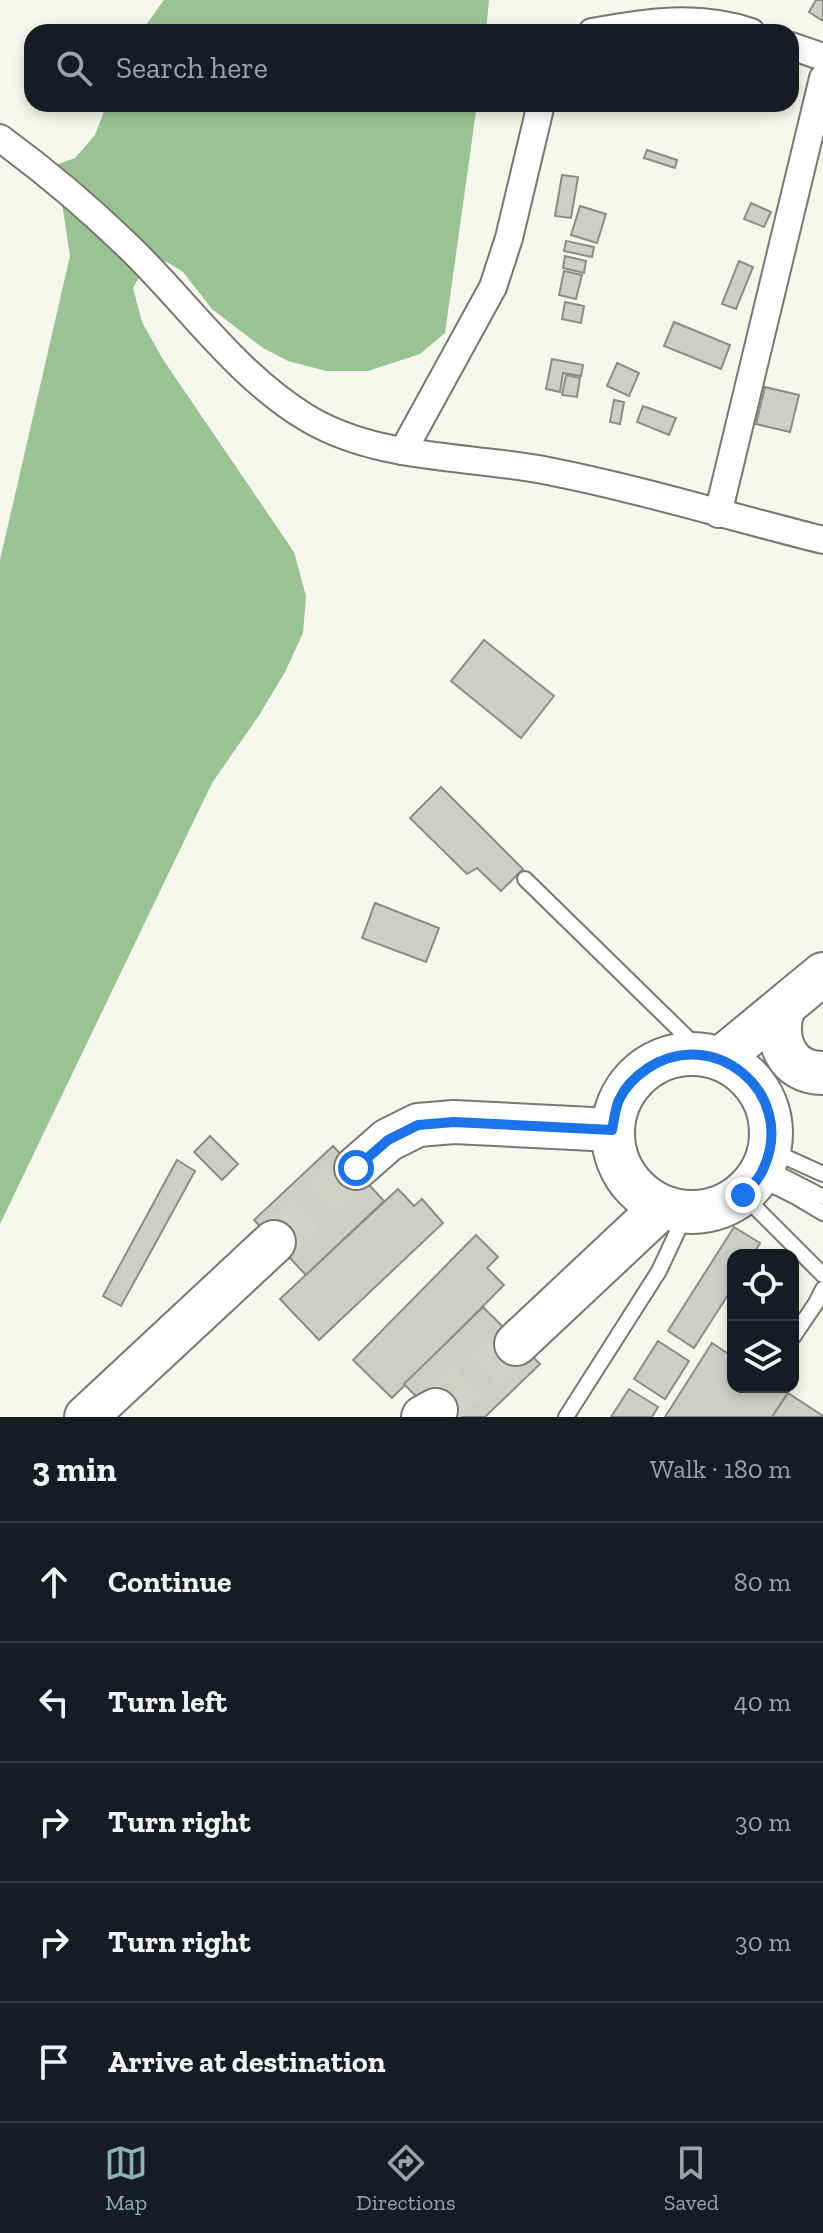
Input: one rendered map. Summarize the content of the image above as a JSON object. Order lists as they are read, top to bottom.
{
  "page": {
    "search": "Search here",
    "heading": ["3 min", "Walk · 180 m"],
    "list": [
      ["Continue", "80 m"],
      ["Turn left", "40 m"],
      ["Turn right", "30 m"],
      ["Turn right", "30 m"],
      "Arrive at destination"
    ],
    "nav": ["Map", "Directions", "Saved"]
  }
}
